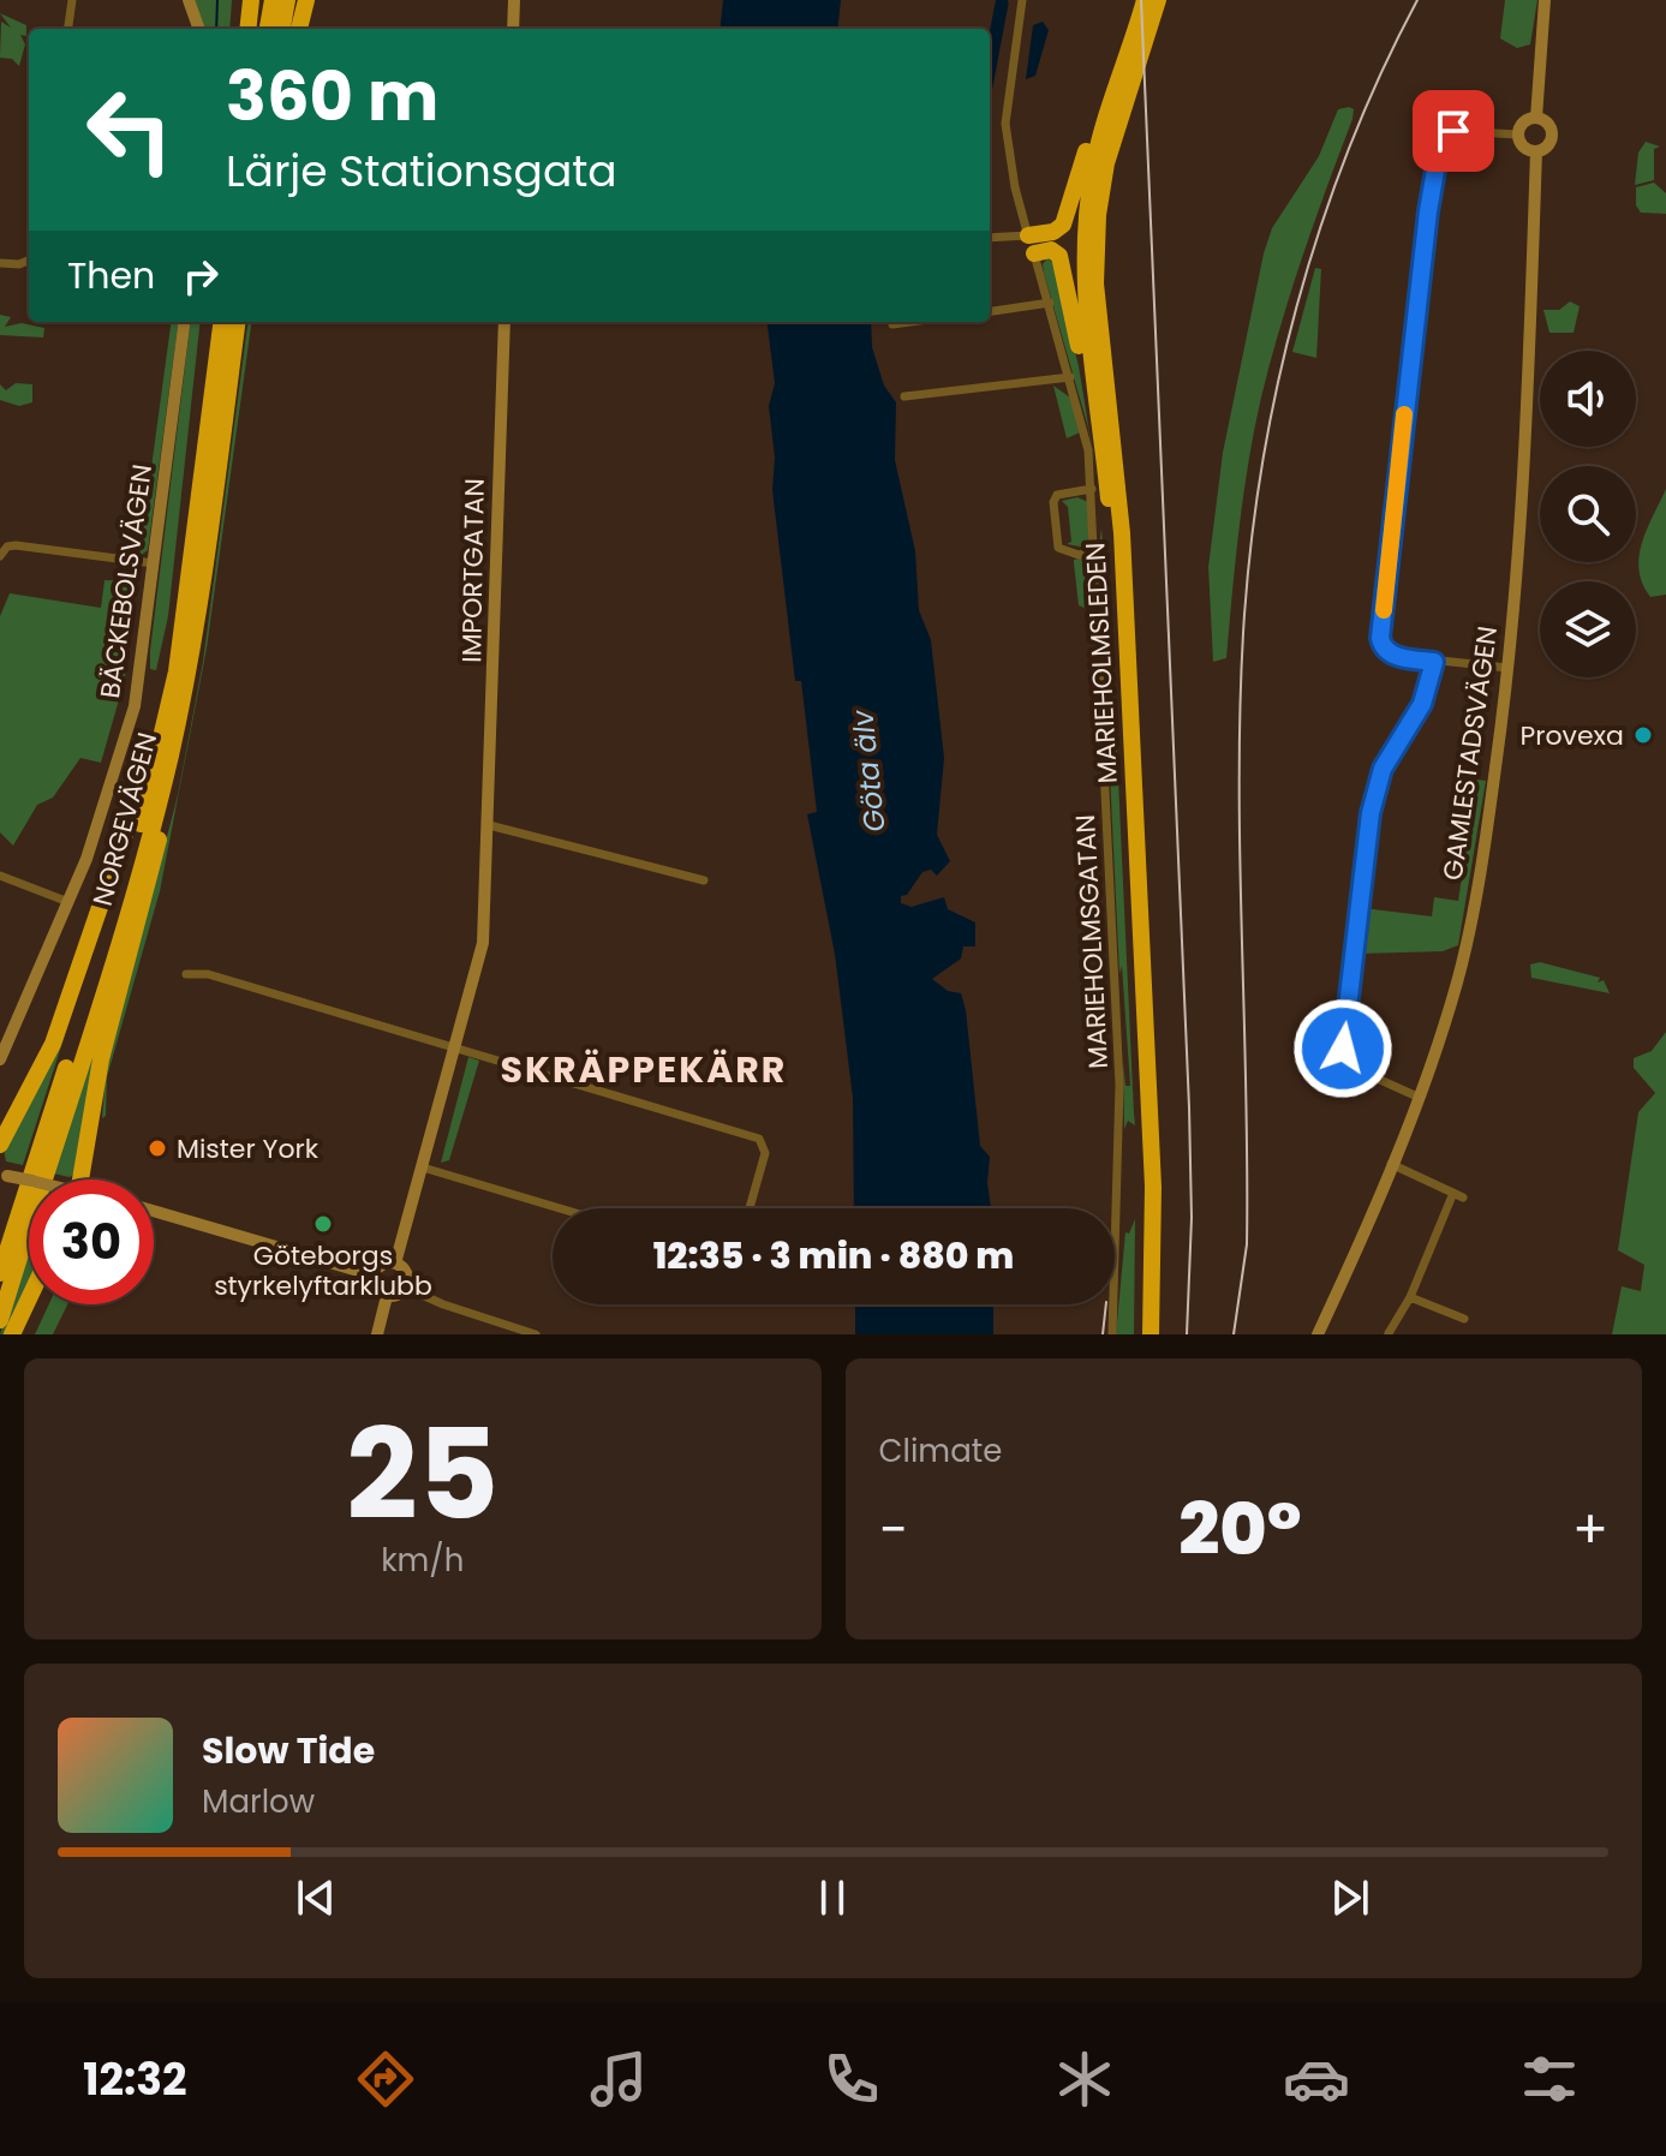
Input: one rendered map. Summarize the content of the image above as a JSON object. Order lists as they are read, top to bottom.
{
  "streets": {
    "highway": ["MARIEHOLMSLEDEN", "NORGEVÄGEN"],
    "street": [
      "IMPORTGATAN",
      "BÄCKEBOLSVÄGEN",
      "GAMLESTADSVÄGEN",
      "MARIEHOLMSGATAN"
    ]
  },
  "districts": ["SKRÄPPEKÄRR"],
  "water": ["Göta älv"],
  "places": ["Provexa", "Mister York", "Göteborgs styrkelyftarklubb"],
  "page": {
    "turn": ["360 m", "Lärje Stationsgata"],
    "then": "Then",
    "limit": "30",
    "trip": "12:35 · 3 min · 880 m",
    "tile": [
      ["25", "km/h"],
      "Climate"
    ],
    "heat": ["−", "20°", "+"],
    "song": ["Slow Tide", "Marlow"],
    "tabs": "12:32"
  }
}
